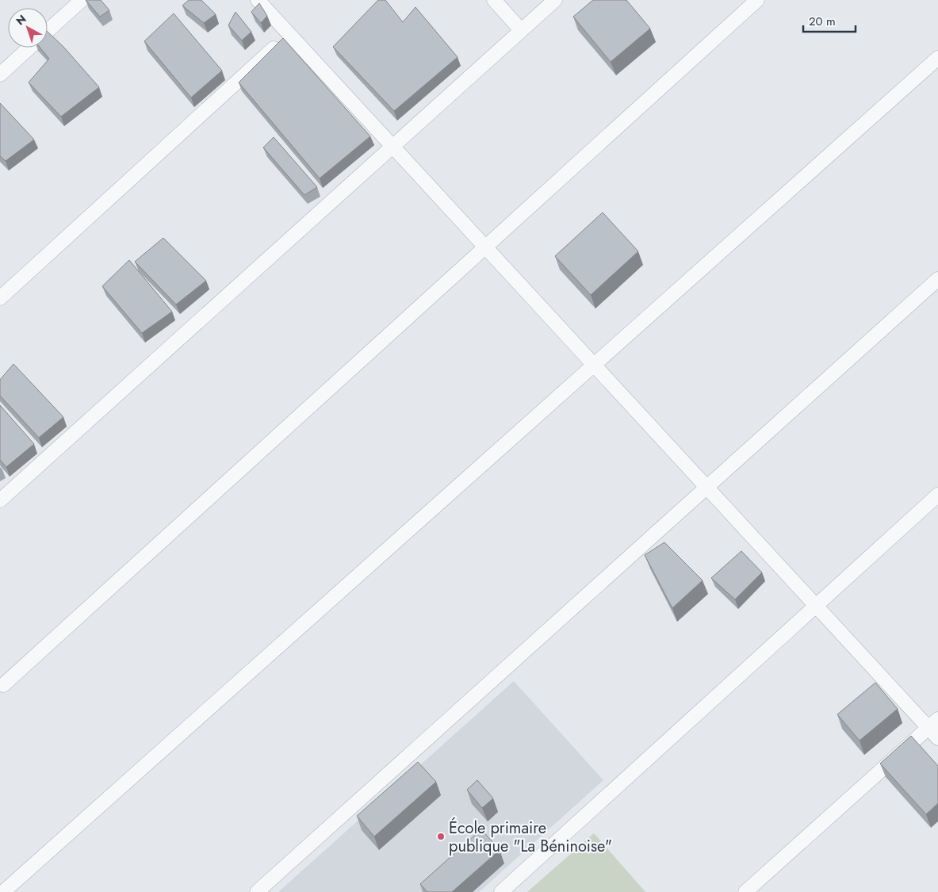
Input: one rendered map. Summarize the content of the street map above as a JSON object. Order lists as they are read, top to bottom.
{
  "places": ["École primaire publique \"La Béninoise\""],
  "scale_bar": "20 m",
  "north": "top left"
}
